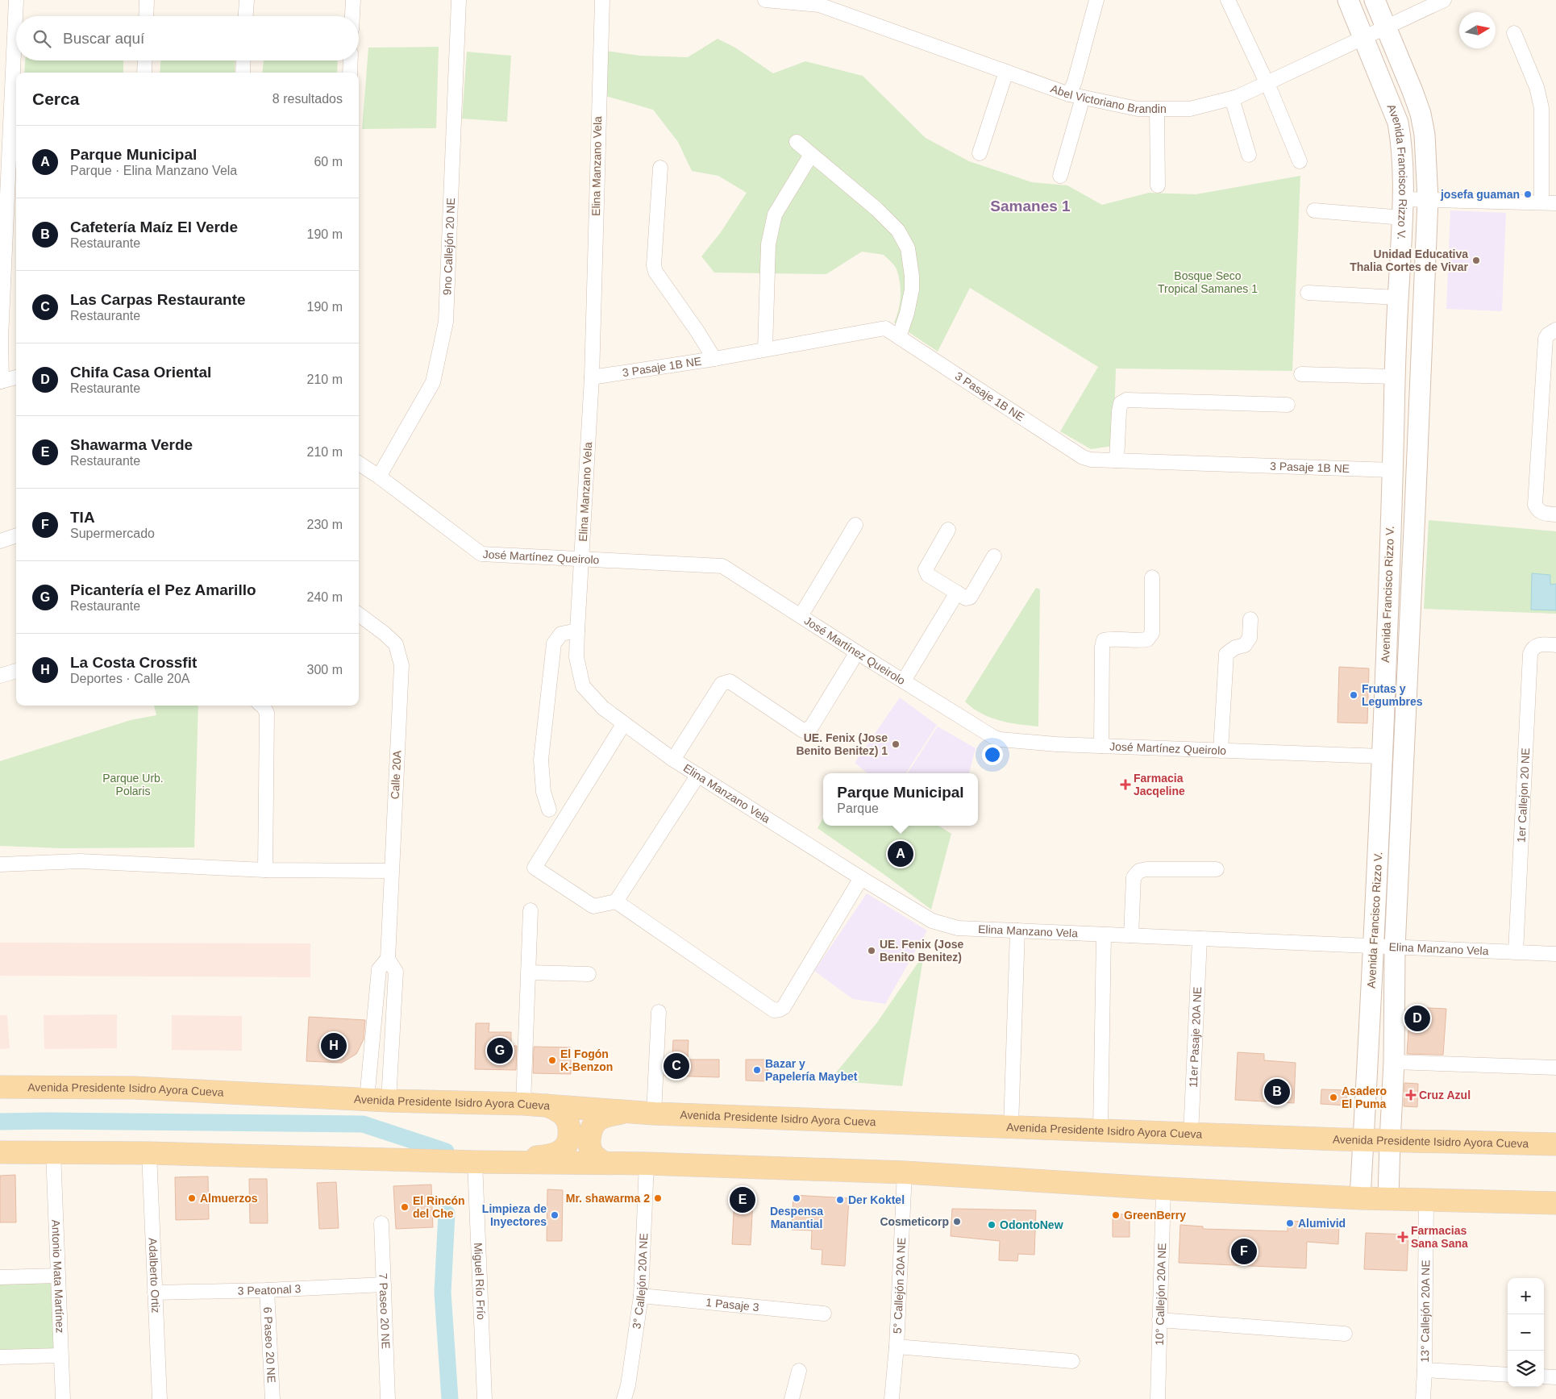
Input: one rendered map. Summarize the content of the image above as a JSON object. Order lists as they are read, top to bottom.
{
  "streets": {
    "main road": ["Avenida Francisco Rizzo V.", "Avenida Presidente Isidro Ayora Cueva"],
    "street": [
      "Abel Victoriano Brandin",
      "Elina Manzano Vela",
      "9no Callejón 20 NE",
      "3 Pasaje 1B NE",
      "José Martínez Queirolo",
      "Calle 20A",
      "1er Callejon 20 NE",
      "11er Pasaje 20A NE",
      "Antonio Mata Martínez",
      "Adalberto Ortiz",
      "Miguel Río Frío",
      "3° Callejón 20A NE",
      "5° Callejón 20A NE",
      "3 Peatonal 3",
      "10° Callejón 20A NE",
      "1 Pasaje 3",
      "7 Paseo 20 NE",
      "13° Callejón 20A NE",
      "6 Paseo 20 NE"
    ]
  },
  "crossings": [
    ["Abel Victoriano Brandin", "Avenida Francisco Rizzo V."],
    ["Elina Manzano Vela", "Avenida Francisco Rizzo V."],
    ["Elina Manzano Vela", "3 Pasaje 1B NE"],
    ["Elina Manzano Vela", "José Martínez Queirolo"],
    ["Elina Manzano Vela", "1er Callejon 20 NE"],
    ["Elina Manzano Vela", "11er Pasaje 20A NE"],
    ["Avenida Francisco Rizzo V.", "3 Pasaje 1B NE"],
    ["Avenida Francisco Rizzo V.", "José Martínez Queirolo"],
    ["Avenida Francisco Rizzo V.", "Avenida Presidente Isidro Ayora Cueva"],
    ["9no Callejón 20 NE", "José Martínez Queirolo"],
    ["Calle 20A", "Avenida Presidente Isidro Ayora Cueva"],
    ["11er Pasaje 20A NE", "Avenida Presidente Isidro Ayora Cueva"],
    ["Adalberto Ortiz", "3 Peatonal 3"],
    ["3° Callejón 20A NE", "1 Pasaje 3"],
    ["3 Peatonal 3", "7 Paseo 20 NE"],
    ["3 Peatonal 3", "6 Paseo 20 NE"]
  ],
  "districts": ["Samanes 1"],
  "parks": ["Bosque Seco Tropical Samanes 1", "Parque Urb. Polaris"],
  "places": {
    "other": [
      "josefa guaman",
      "Unidad Educativa Thalia Cortes de Vivar",
      "Frutas y Legumbres",
      "UE. Fenix (Jose Benito Benitez) 1",
      "UE. Fenix (Jose Benito Benitez)",
      "El Fogón K-Benzon",
      "Bazar y Papelería Maybet",
      "Asadero El Puma",
      "Almuerzos",
      "Mr. shawarma 2",
      "Despensa Manantial",
      "Der Koktel",
      "El Rincón del Che",
      "Limpieza de Inyectores",
      "GreenBerry",
      "Cosmeticorp",
      "Alumivid",
      "OdontoNew"
    ],
    "health": ["Farmacia Jacqeline", "Cruz Azul", "Farmacias Sana Sana"]
  },
  "north": "right",
  "page": {
    "search": "Buscar aquí",
    "heading": ["Cerca", "8 resultados"],
    "list": [
      {
        "mark": "A",
        "name": "Parque Municipal",
        "note": "Parque · Elina Manzano Vela",
        "value": "60 m"
      },
      {
        "mark": "B",
        "name": "Cafetería Maíz El Verde",
        "note": "Restaurante",
        "value": "190 m"
      },
      {
        "mark": "C",
        "name": "Las Carpas Restaurante",
        "note": "Restaurante",
        "value": "190 m"
      },
      {
        "mark": "D",
        "name": "Chifa Casa Oriental",
        "note": "Restaurante",
        "value": "210 m"
      },
      {
        "mark": "E",
        "name": "Shawarma Verde",
        "note": "Restaurante",
        "value": "210 m"
      },
      {
        "mark": "F",
        "name": "TIA",
        "note": "Supermercado",
        "value": "230 m"
      },
      {
        "mark": "G",
        "name": "Picantería el Pez Amarillo",
        "note": "Restaurante",
        "value": "240 m"
      },
      {
        "mark": "H",
        "name": "La Costa Crossfit",
        "note": "Deportes · Calle 20A",
        "value": "300 m"
      }
    ],
    "popup": ["Parque Municipal", "Parque"],
    "pins": [
      "A",
      "D",
      "H",
      "G",
      "C",
      "B",
      "E",
      "F"
    ],
    "map_buttons": ["+", "−"]
  }
}
